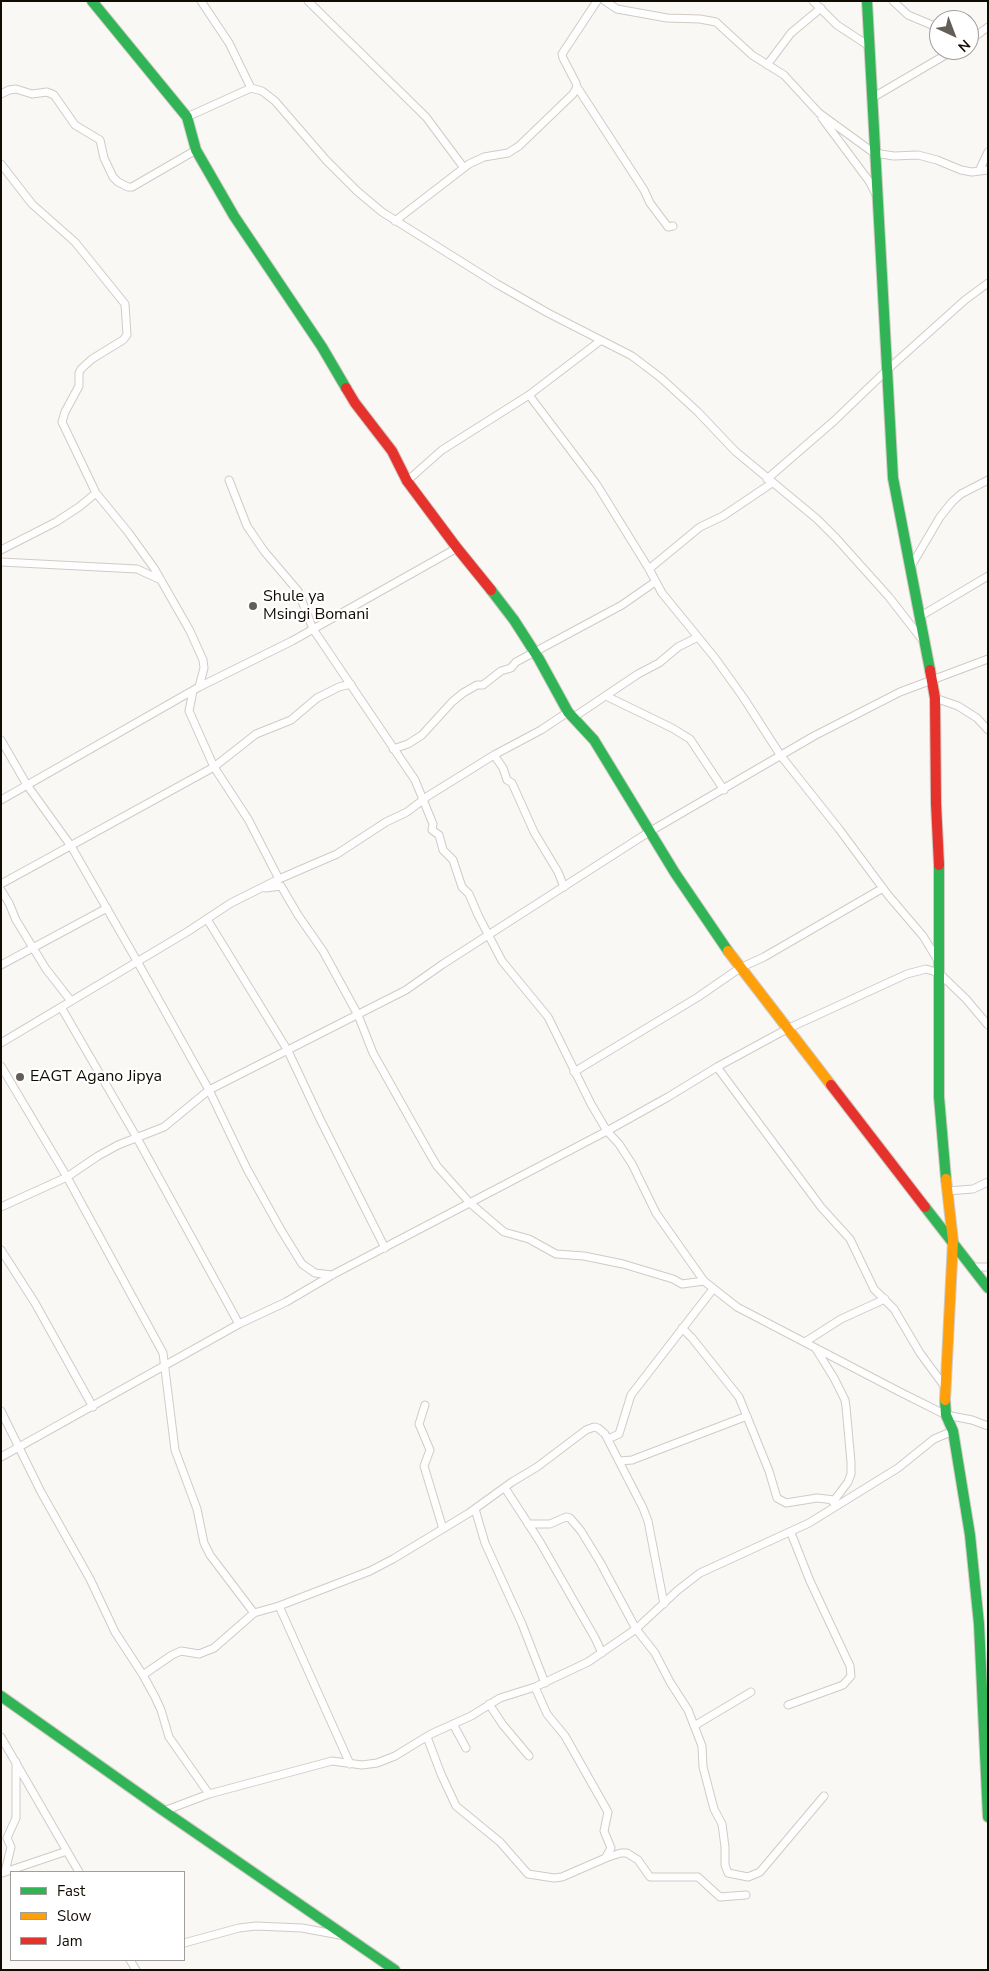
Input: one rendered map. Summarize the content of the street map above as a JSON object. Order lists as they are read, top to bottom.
{
  "places": ["Shule ya Msingi Bomani", "EAGT Agano Jipya"],
  "legend": ["Fast", "Slow", "Jam"],
  "north": "bottom right"
}
